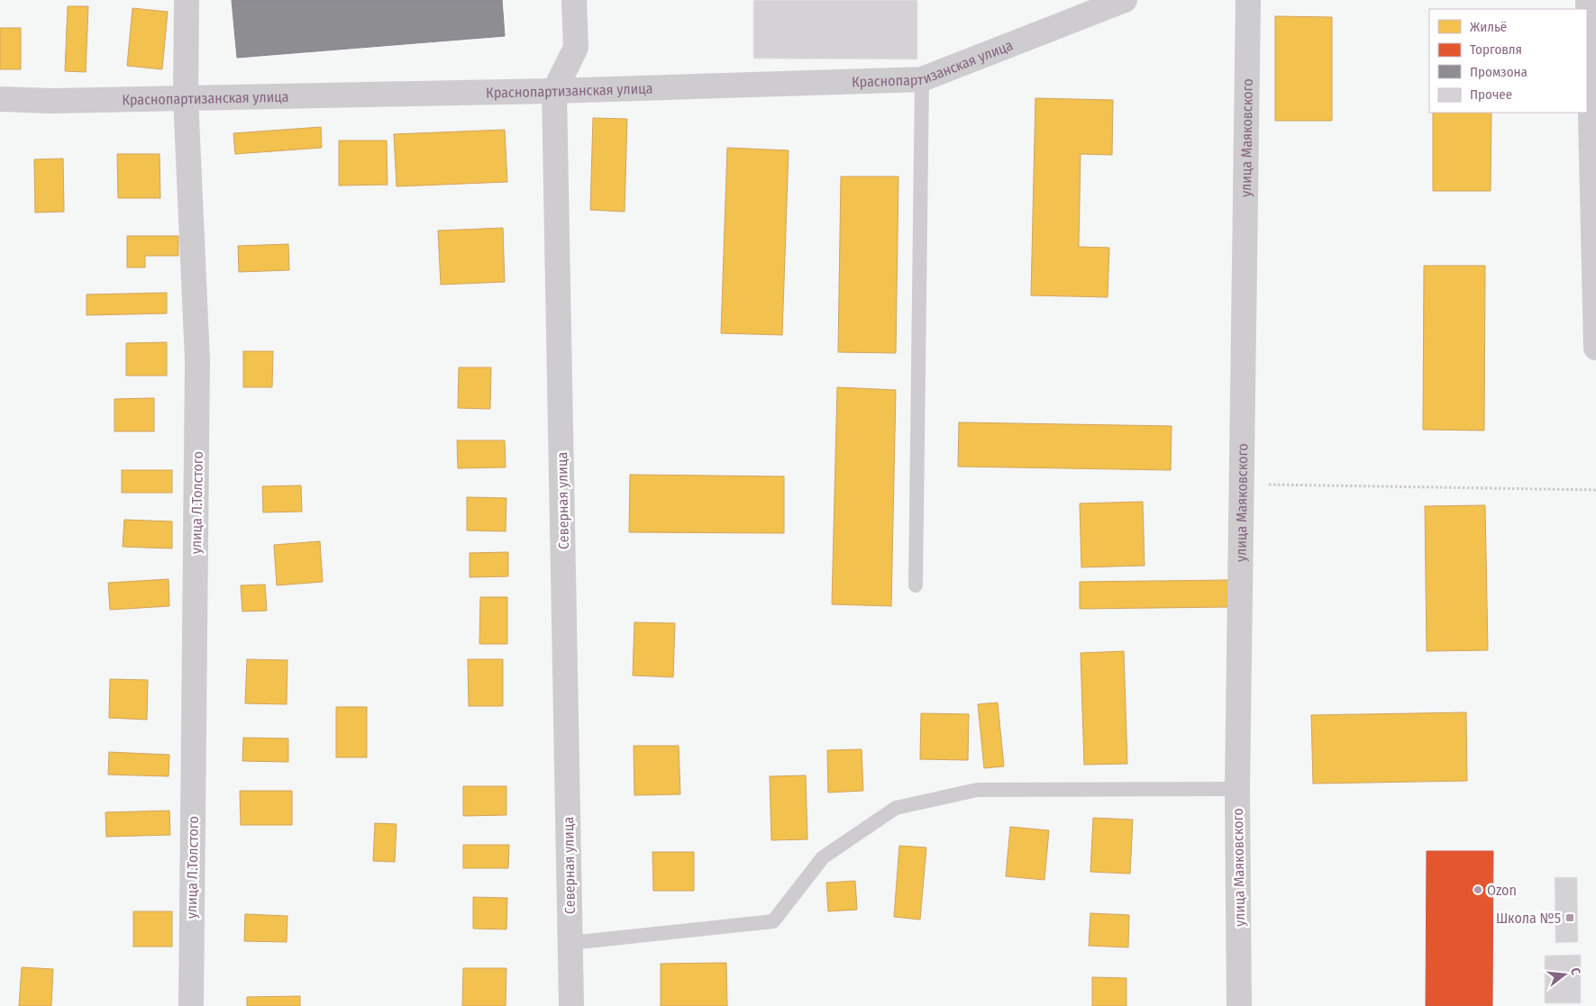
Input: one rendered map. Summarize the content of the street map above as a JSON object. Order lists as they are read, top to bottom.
{
  "streets": {
    "street": [
      "Краснопартизанская улица",
      "улица Маяковского",
      "Северная улица",
      "улица Л.Толстого"
    ]
  },
  "crossings": [
    ["Краснопартизанская улица", "Северная улица"],
    ["Краснопартизанская улица", "улица Л.Толстого"]
  ],
  "places": {
    "other": ["Ozon"],
    "transit": ["Школа №5"]
  },
  "legend": [
    "Жильё",
    "Торговля",
    "Промзона",
    "Прочее"
  ],
  "north": "right"
}
